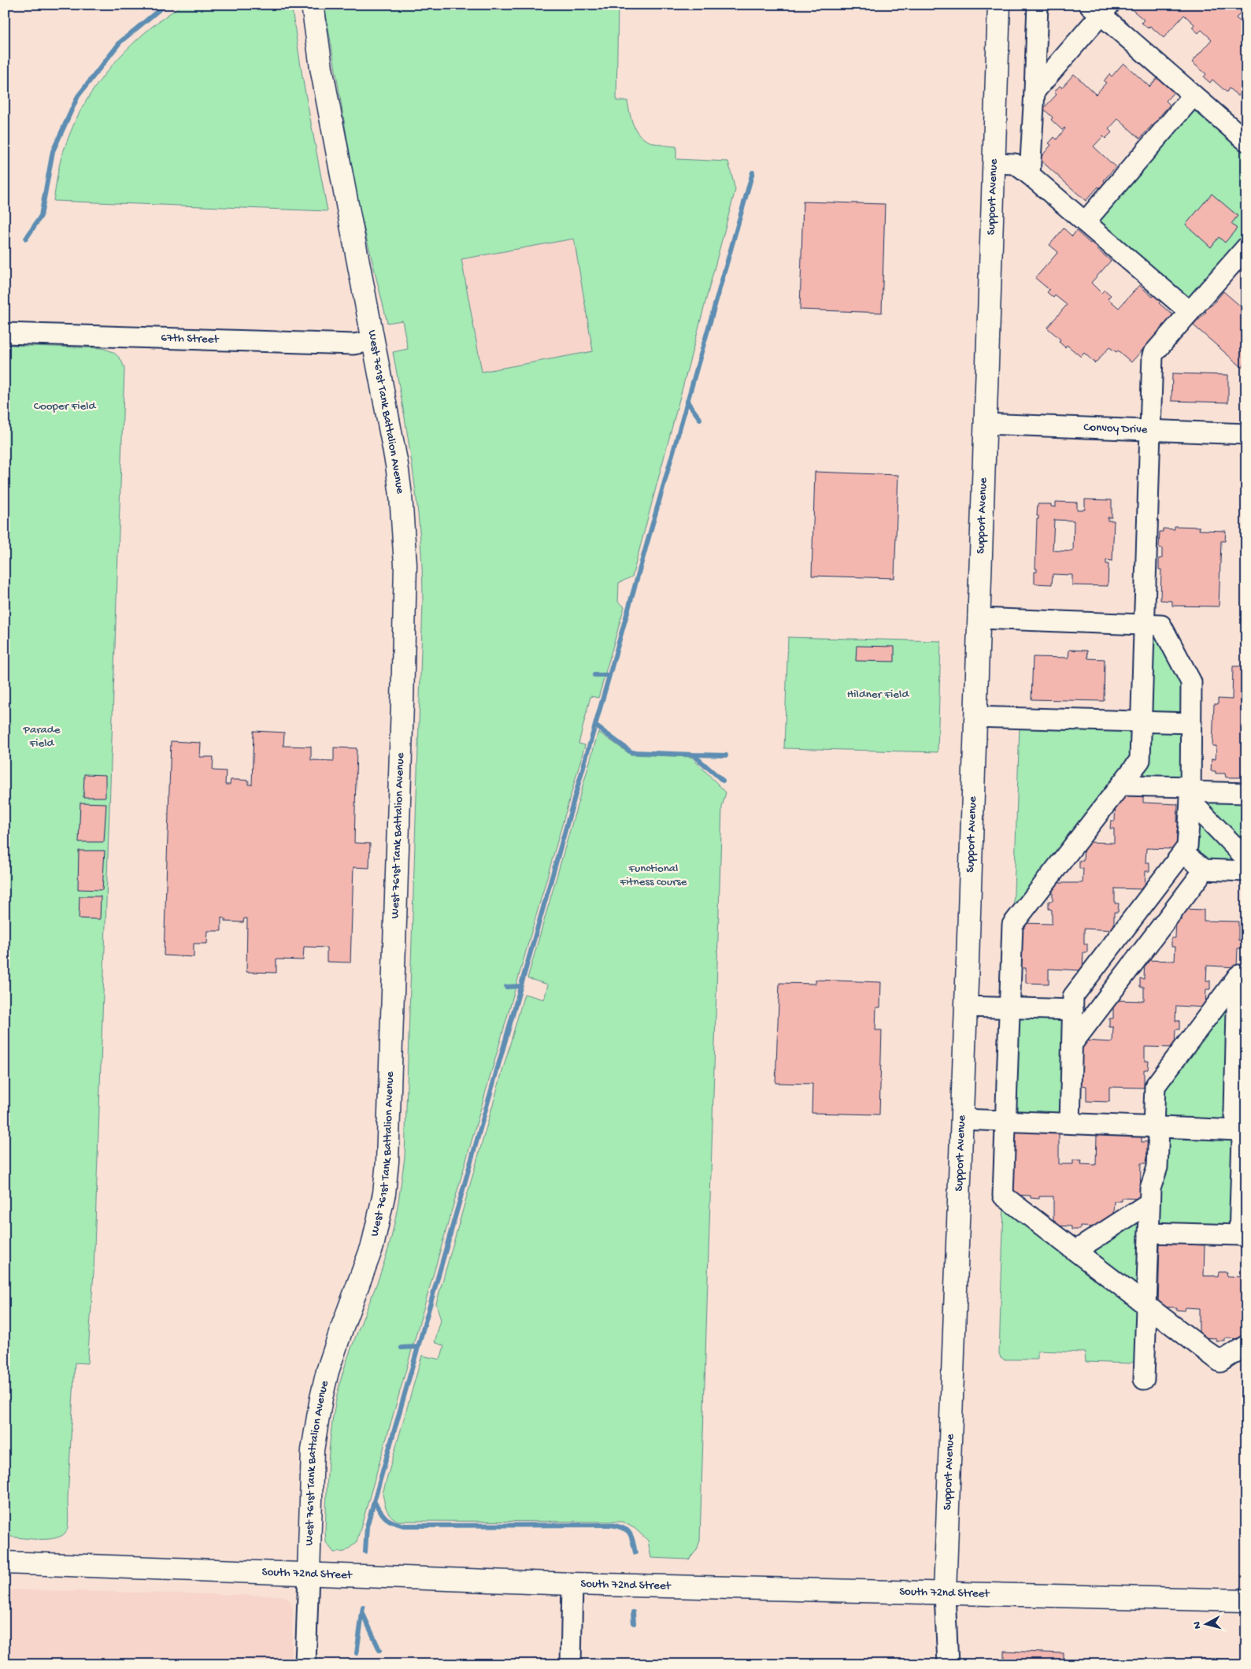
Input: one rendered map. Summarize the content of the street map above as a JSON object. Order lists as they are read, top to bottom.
{
  "streets": {
    "street": [
      "Support Avenue",
      "67th Street",
      "West 761st Tank Battalion Avenue",
      "Convoy Drive",
      "South 72nd Street"
    ]
  },
  "crossings": [
    ["Support Avenue", "Convoy Drive"],
    ["Support Avenue", "South 72nd Street"],
    ["67th Street", "West 761st Tank Battalion Avenue"],
    ["West 761st Tank Battalion Avenue", "South 72nd Street"]
  ],
  "parks": [
    "Cooper Field",
    "Hildner Field",
    "Parade Field",
    "Functional Fitness course"
  ],
  "north": "left"
}
